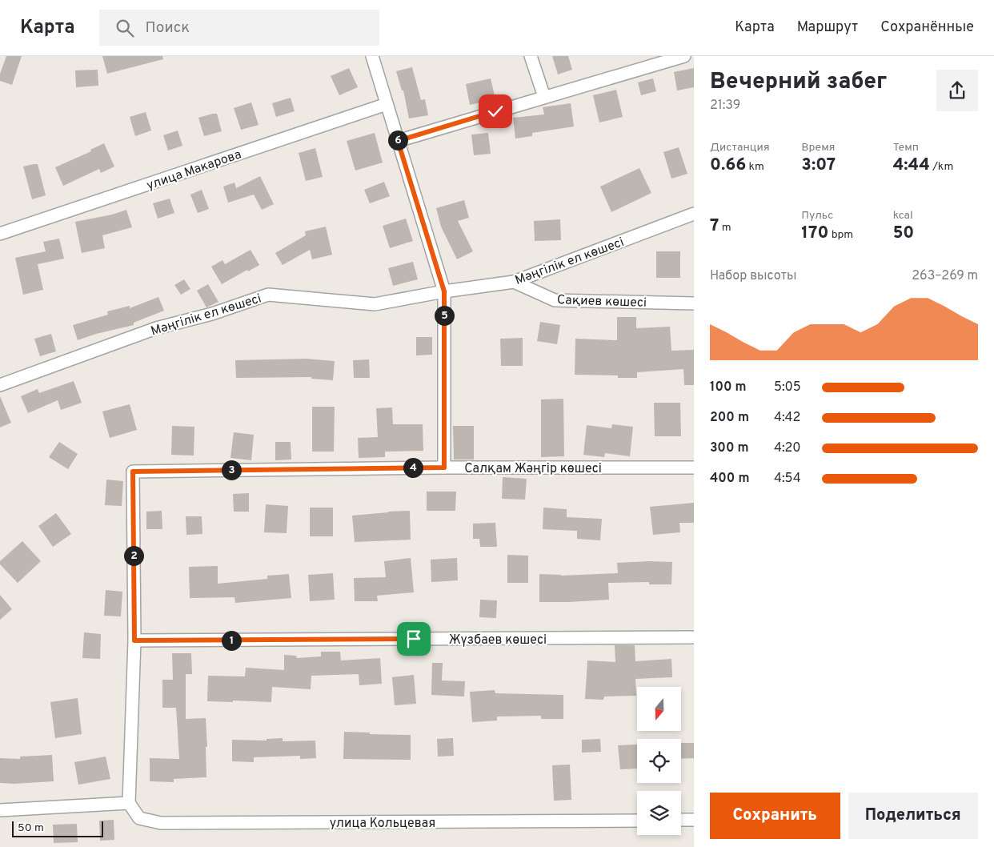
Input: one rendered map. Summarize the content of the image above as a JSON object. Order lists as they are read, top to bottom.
{
  "streets": {
    "street": [
      "улица Макарова",
      "Мәңгілік ел көшесі",
      "Сақиев көшесі",
      "Салқам Жәңгір көшесі",
      "Жүзбаев көшесі",
      "улица Кольцевая"
    ]
  },
  "crossings": [
    ["Мәңгілік ел көшесі", "Сақиев көшесі"],
    ["Салқам Жәңгір көшесі", "Жүзбаев көшесі"]
  ],
  "scale_bar": "50 m",
  "north": "bottom",
  "page": {
    "header": "Карта",
    "search": "Поиск",
    "nav": ["Карта", "Маршрут", "Сохранённые"],
    "heading": ["Вечерний забег", "21:39"],
    "stats": [
      ["Дистанция", "0.66 km"],
      ["Время", "3:07"],
      ["Темп", "4:44 /km"],
      ["7 m"],
      ["Пульс", "170 bpm"],
      ["kcal", "50"]
    ],
    "pins": [
      "6",
      "5",
      "4",
      "3",
      "2",
      "1"
    ],
    "chart": ["Набор высоты", "263–269 m"],
    "list": [
      {
        "name": "100 m",
        "note": "5:05"
      },
      {
        "name": "200 m",
        "note": "4:42"
      },
      {
        "name": "300 m",
        "note": "4:20"
      },
      {
        "name": "400 m",
        "note": "4:54"
      }
    ],
    "buttons": ["Сохранить", "Поделиться"],
    "scale": "50 m"
  }
}
